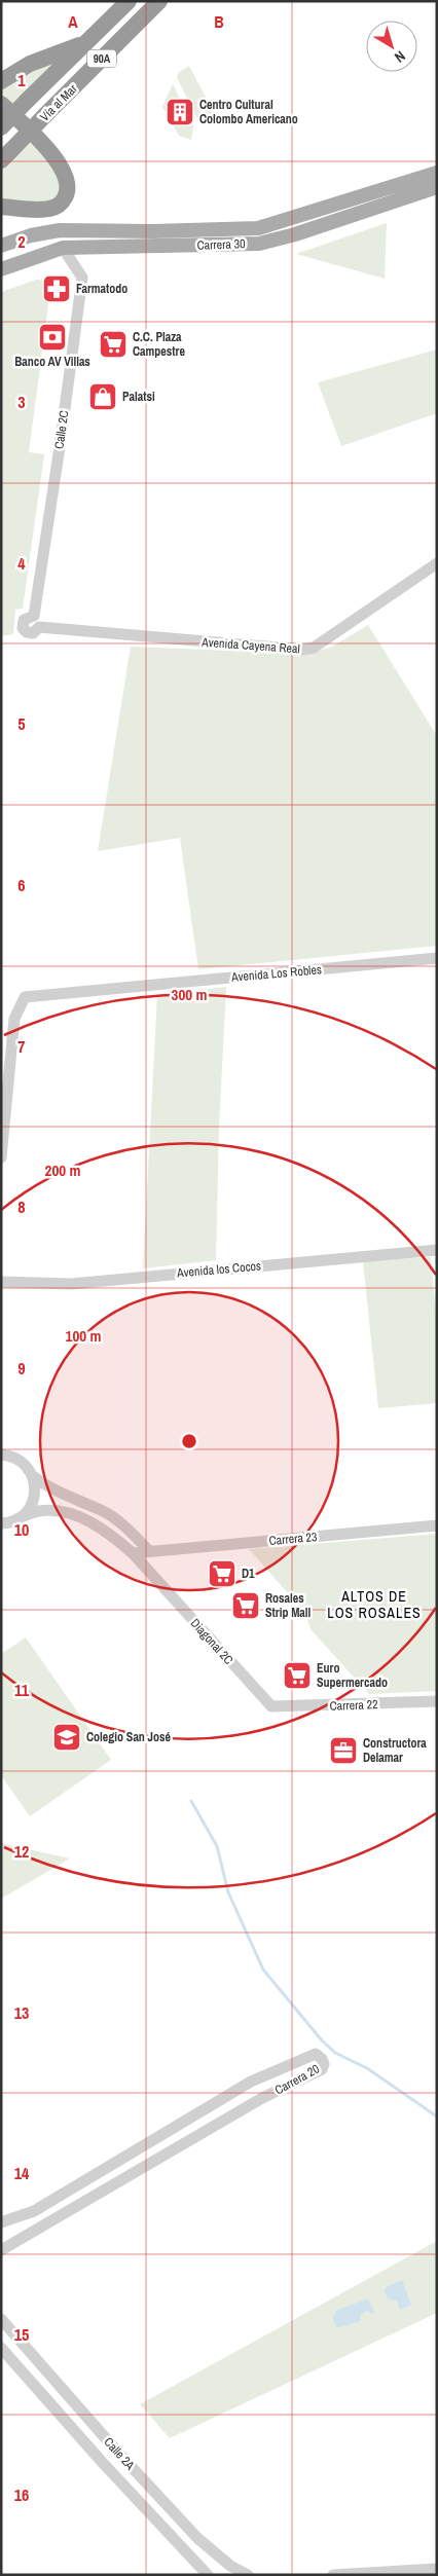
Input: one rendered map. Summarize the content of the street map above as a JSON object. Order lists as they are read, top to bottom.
{
  "streets": {
    "highway": ["90A", "Vía al Mar"],
    "main road": ["Carrera 30"],
    "street": [
      "Calle 2C",
      "Avenida Cayena Real",
      "Avenida Los Robles",
      "Avenida los Cocos",
      "Carrera 23",
      "Diagonal 2C",
      "Carrera 22",
      "Carrera 20",
      "Calle 2A"
    ]
  },
  "crossings": [
    ["Carrera 30", "Calle 2C"],
    ["Calle 2C", "Avenida Cayena Real"],
    ["Carrera 23", "Diagonal 2C"],
    ["Diagonal 2C", "Carrera 22"]
  ],
  "districts": ["ALTOS DE LOS ROSALES"],
  "places": {
    "building": ["Centro Cultural Colombo Americano"],
    "pharmacy": ["Farmatodo"],
    "bank": ["Banco AV Villas"],
    "supermarket": [
      "C.C. Plaza Campestre",
      "D1",
      "Rosales Strip Mall",
      "Euro Supermercado"
    ],
    "shop": ["Palatsi"],
    "school or university": ["Colegio San José"],
    "office": ["Constructora Delamar"]
  },
  "north": "bottom right",
  "grid": {
    "columns": ["A", "B"],
    "rows": [
      "1",
      "2",
      "3",
      "4",
      "5",
      "6",
      "7",
      "8",
      "9",
      "10",
      "11",
      "12",
      "13",
      "14",
      "15",
      "16"
    ]
  },
  "rings": ["300 m", "200 m", "100 m"]
}
